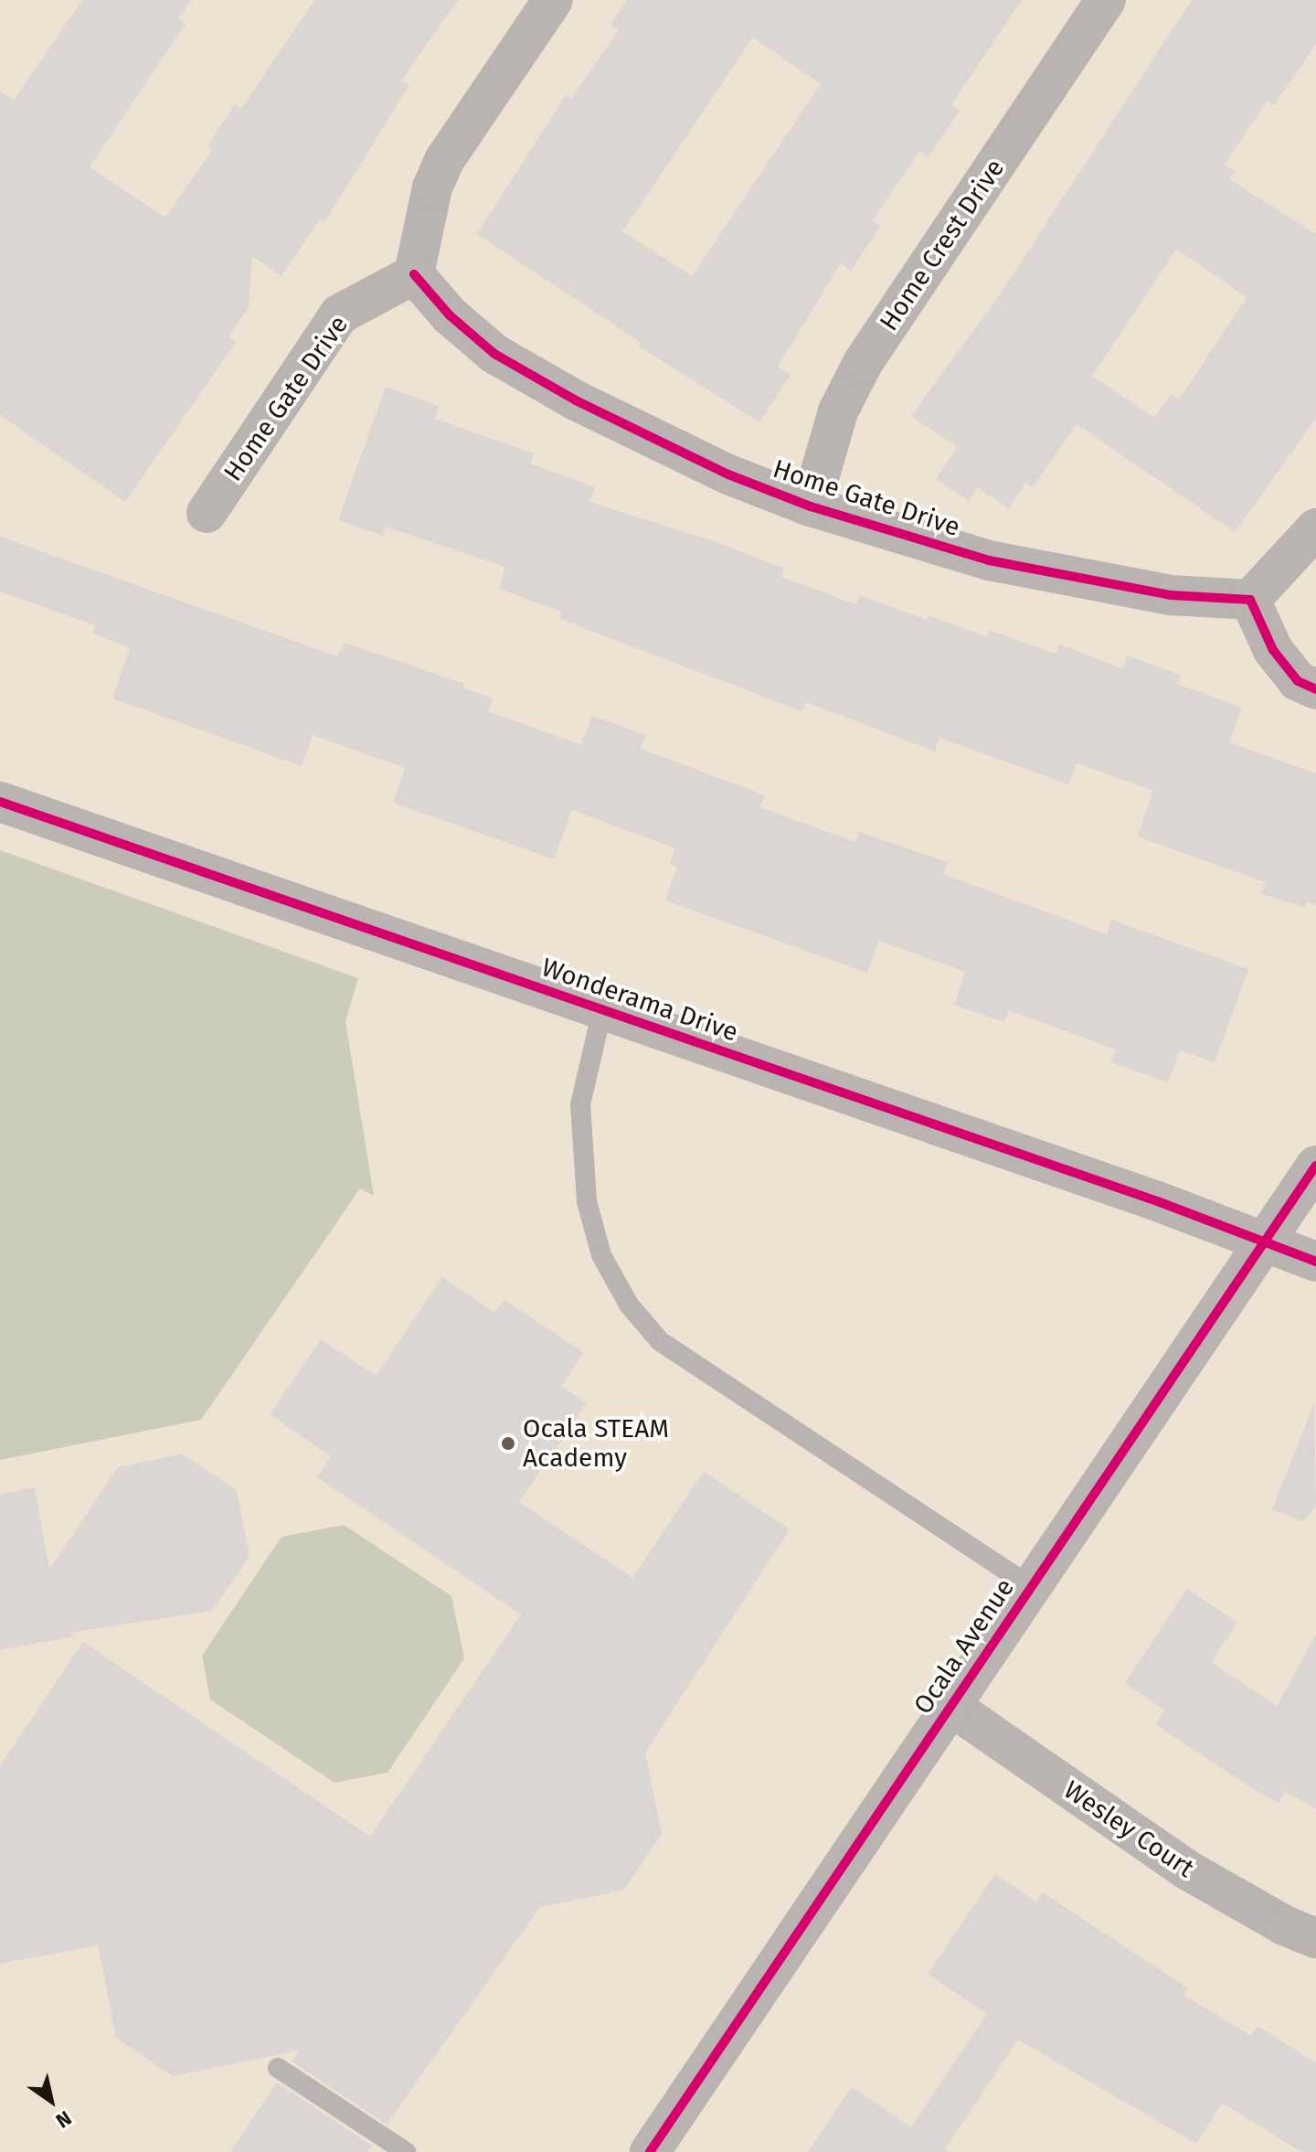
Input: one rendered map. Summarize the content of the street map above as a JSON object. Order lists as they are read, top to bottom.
{
  "streets": {
    "street": [
      "Home Crest Drive",
      "Home Gate Drive",
      "Wonderama Drive",
      "Ocala Avenue",
      "Wesley Court"
    ]
  },
  "crossings": [
    ["Home Crest Drive", "Home Gate Drive"],
    ["Wonderama Drive", "Ocala Avenue"],
    ["Ocala Avenue", "Wesley Court"]
  ],
  "places": ["Ocala STEAM Academy"],
  "north": "bottom right"
}
